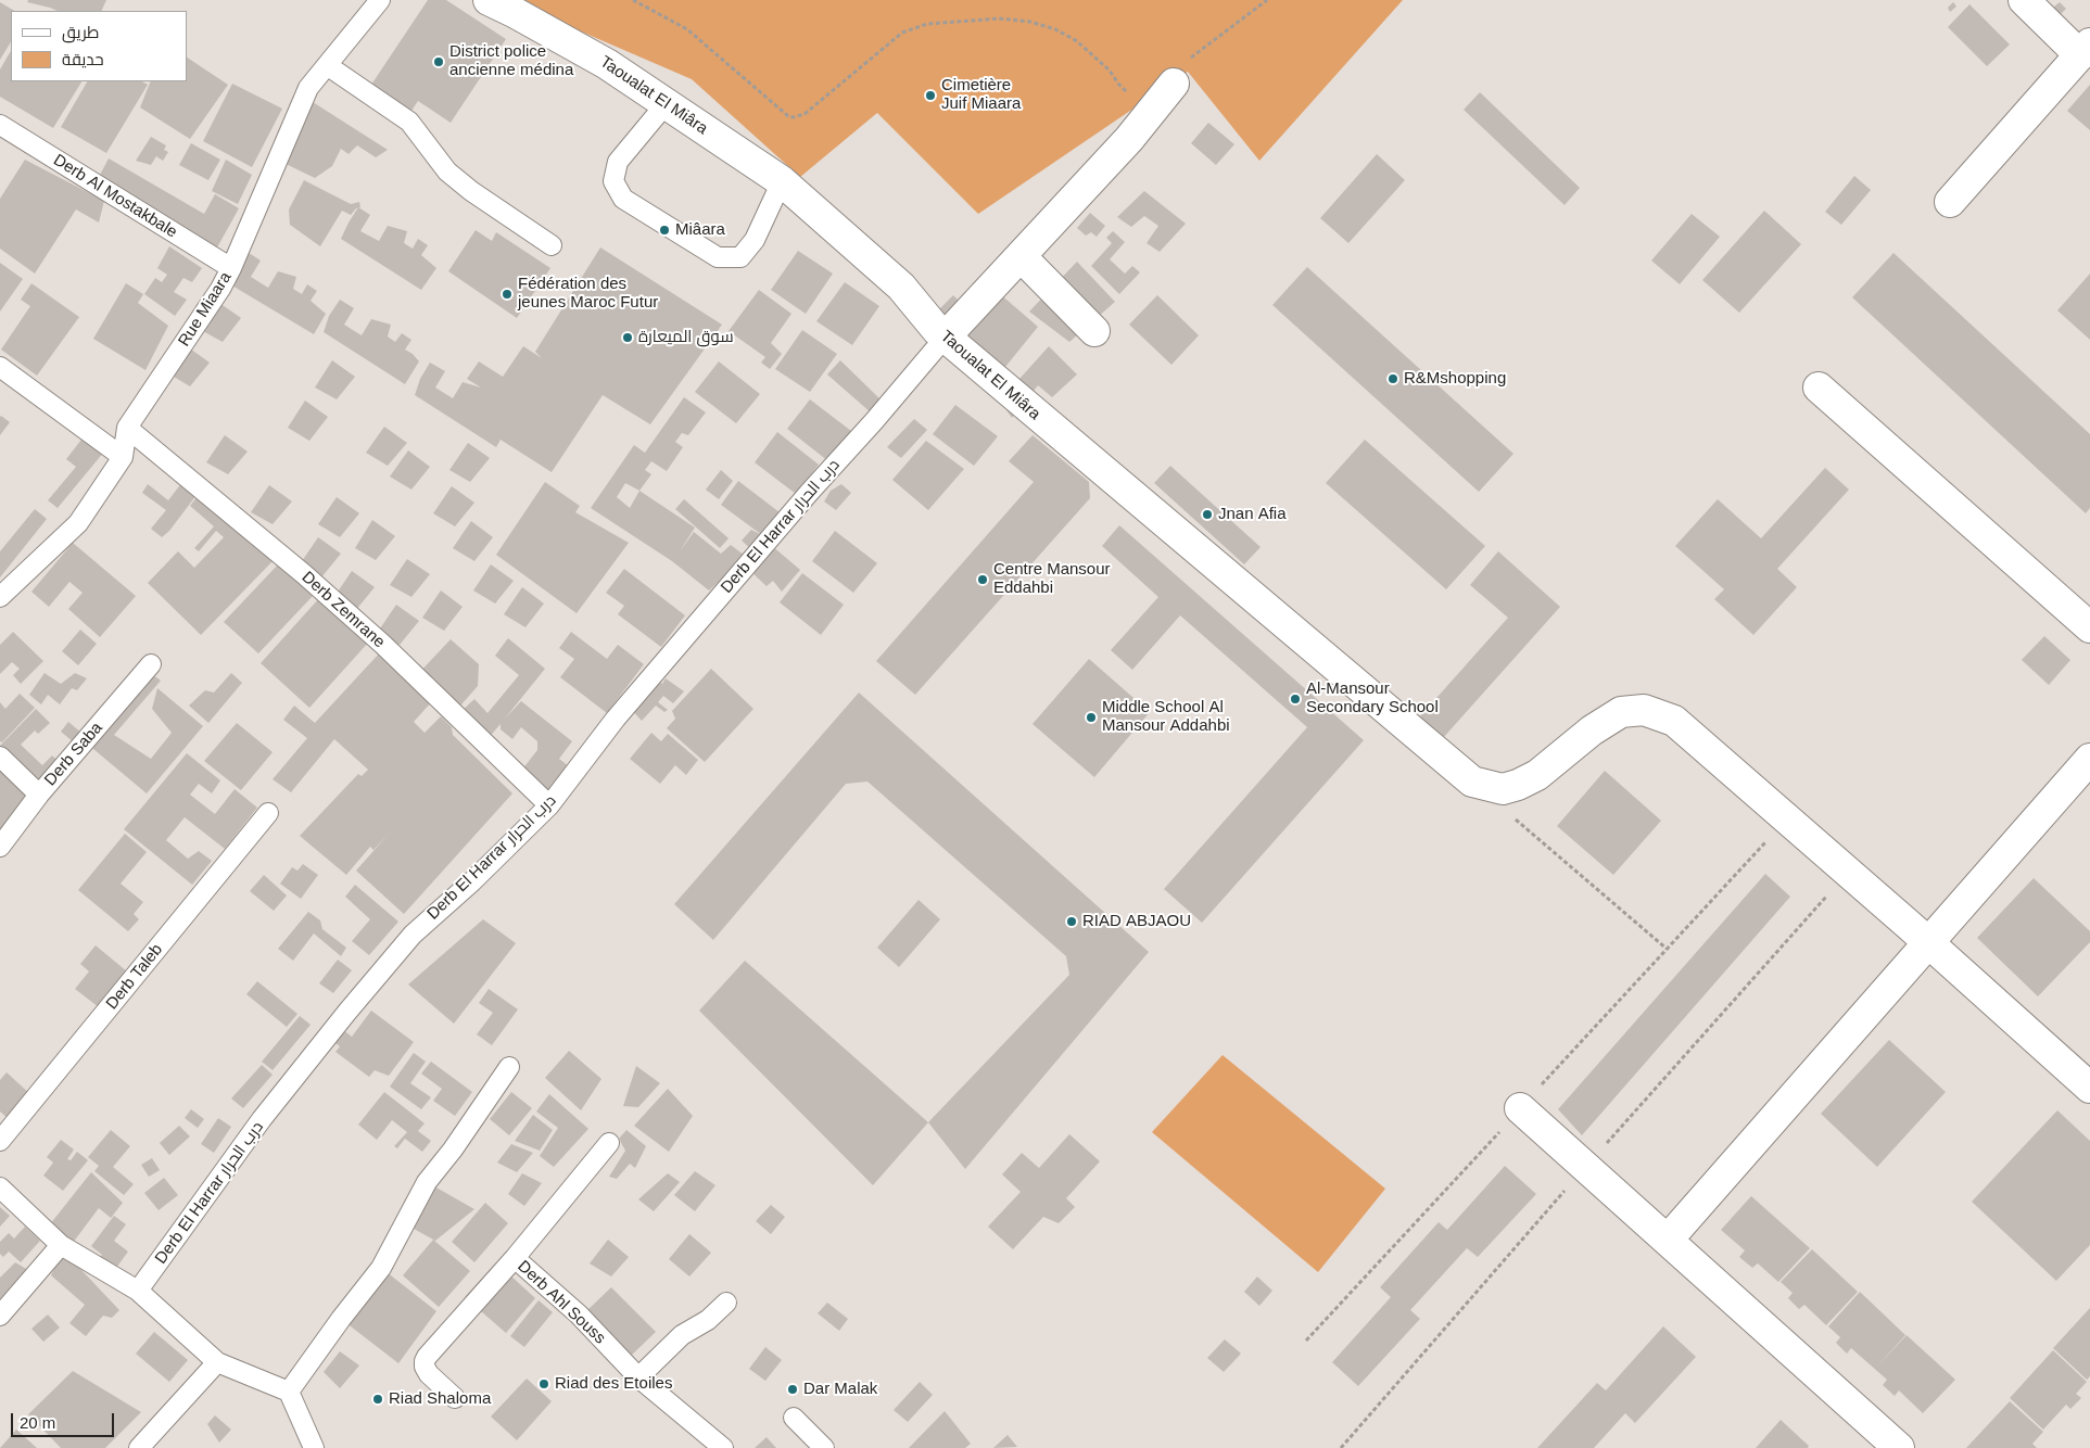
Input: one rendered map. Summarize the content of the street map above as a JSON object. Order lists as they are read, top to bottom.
{
  "streets": {
    "street": ["Taoualat El Miâra"],
    "lane": [
      "Derb Al Mostakbale",
      "Rue Miaara",
      "Derb El Harrar درب الحرار",
      "Derb Zemrane",
      "Derb Saba",
      "Derb Taleb",
      "Derb Ahl Souss"
    ]
  },
  "crossings": [
    ["Taoualat El Miâra", "Derb El Harrar درب الحرار"],
    ["Derb Al Mostakbale", "Rue Miaara"],
    ["Rue Miaara", "Derb Zemrane"],
    ["Derb El Harrar درب الحرار", "Derb Zemrane"]
  ],
  "places": [
    "District police ancienne médina",
    "Cimetière Juif Miaara",
    "Miâara",
    "Fédération des jeunes Maroc Futur",
    "سوق الميعارة",
    "R&Mshopping",
    "Jnan Afia",
    "Centre Mansour Eddahbi",
    "Al-Mansour Secondary School",
    "Middle School Al Mansour Addahbi",
    "RIAD ABJAOU",
    "Riad des Etoiles",
    "Dar Malak",
    "Riad Shaloma"
  ],
  "legend": ["طريق", "حديقة"],
  "scale_bar": "20 m"
}
